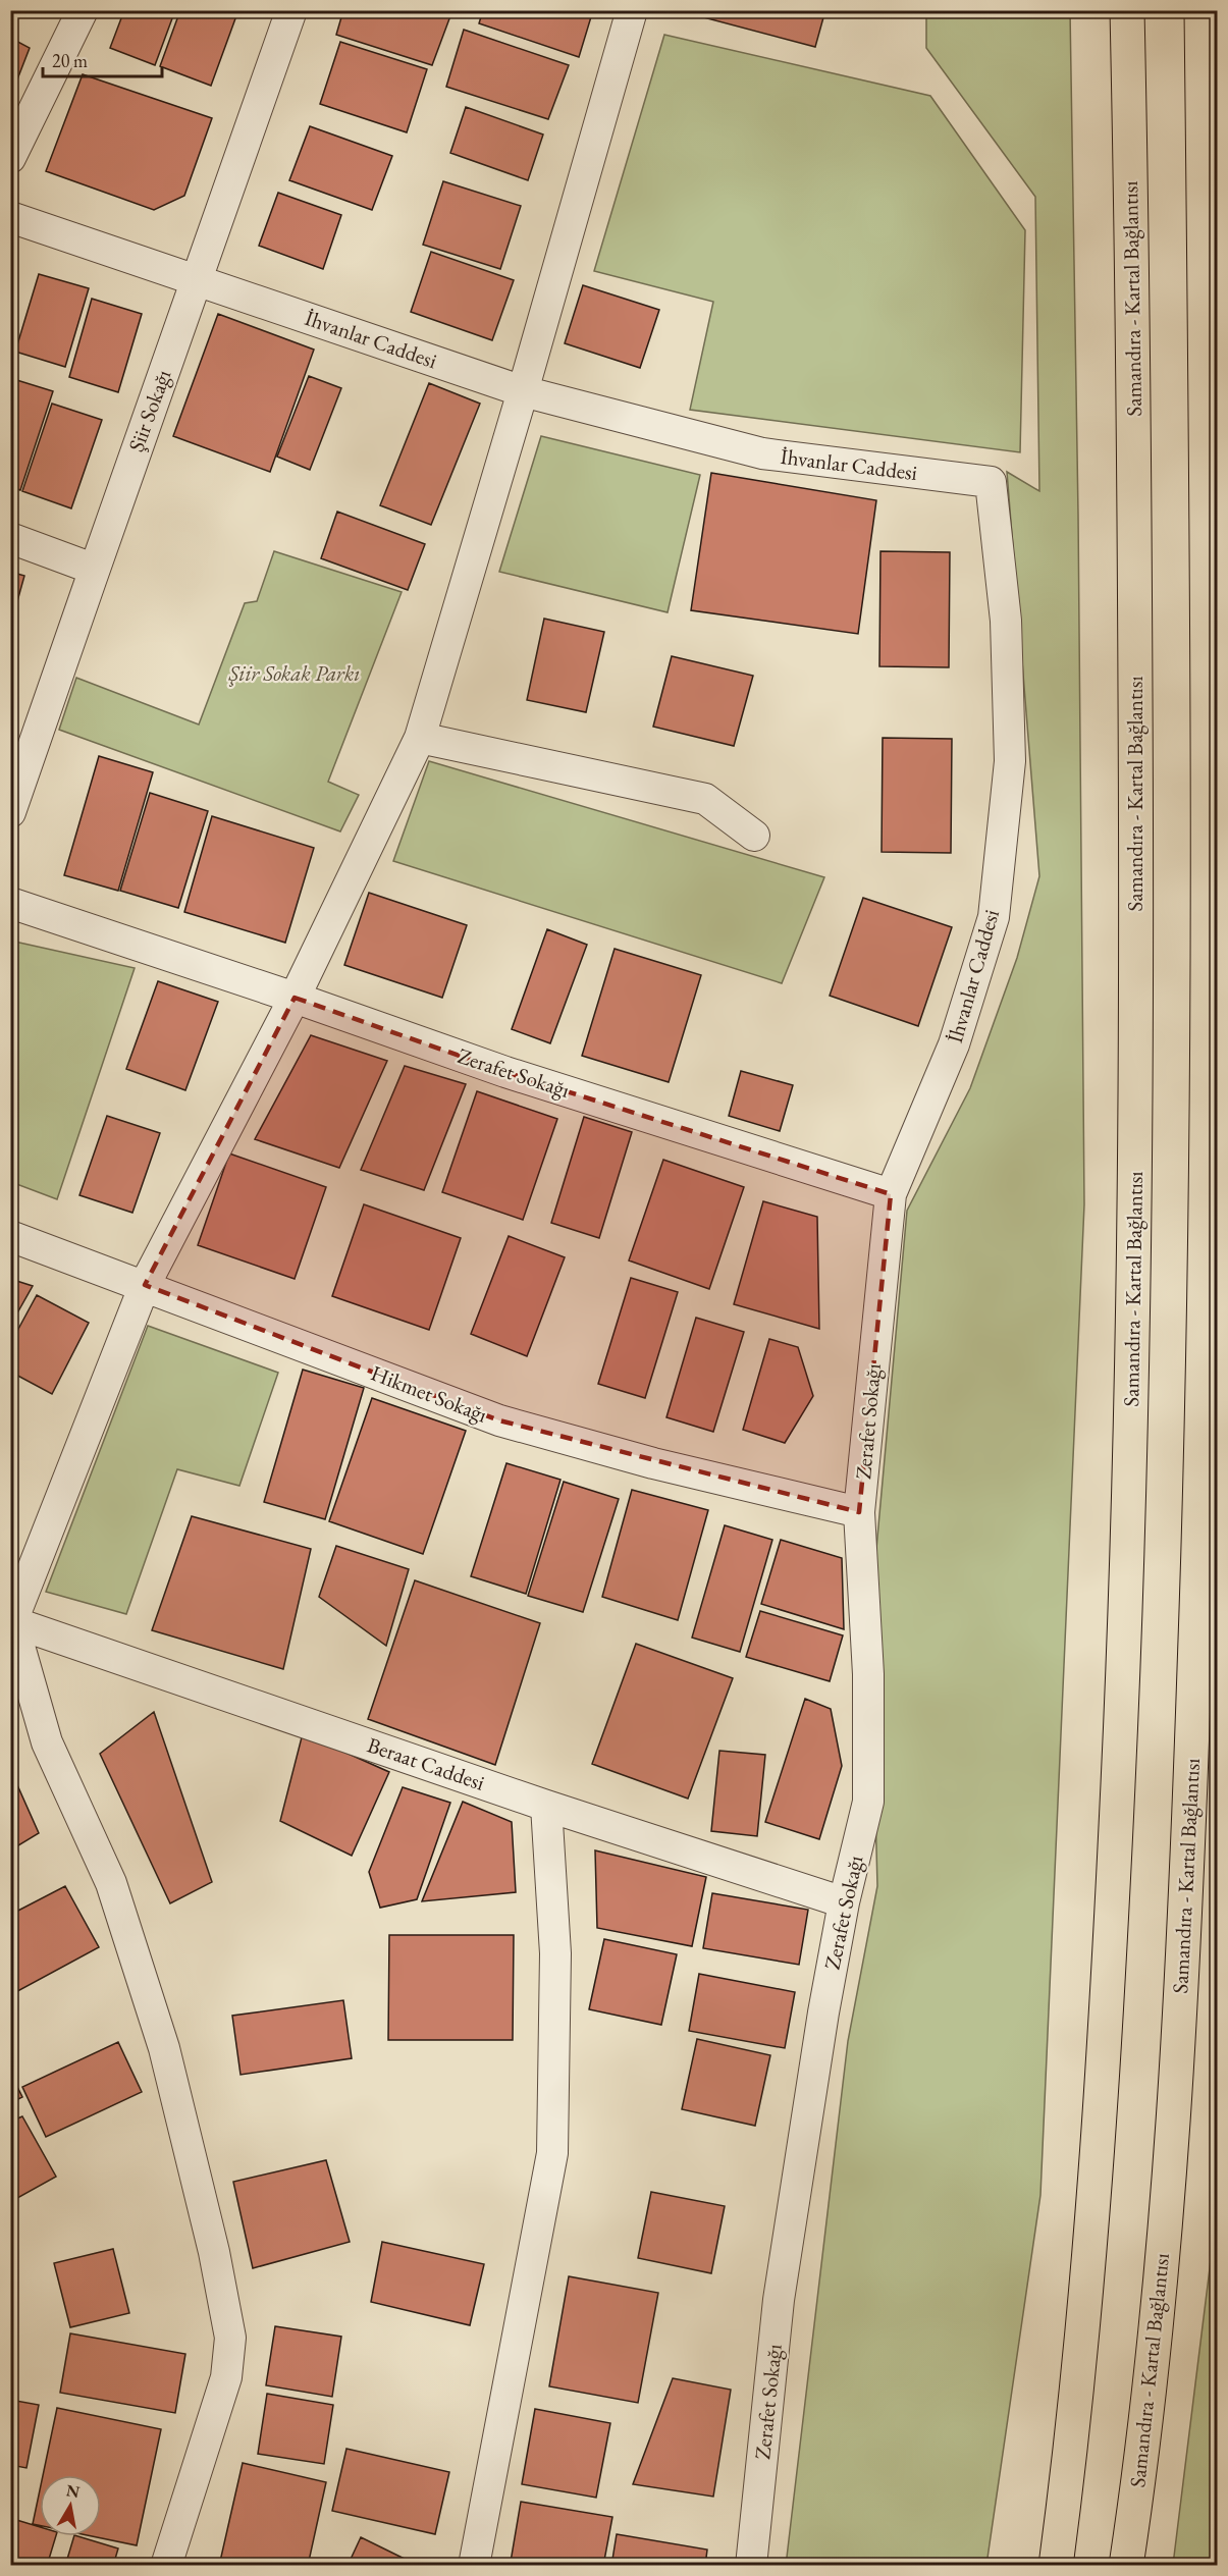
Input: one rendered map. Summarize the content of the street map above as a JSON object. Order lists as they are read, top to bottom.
{
  "streets": {
    "highway": ["Samandıra - Kartal Bağlantısı"],
    "street": [
      "İhvanlar Caddesi",
      "Şiir Sokağı",
      "Zerafet Sokağı",
      "Hikmet Sokağı",
      "Beraat Caddesi"
    ]
  },
  "crossings": [
    ["İhvanlar Caddesi", "Şiir Sokağı"],
    ["İhvanlar Caddesi", "Zerafet Sokağı"],
    ["Zerafet Sokağı", "Hikmet Sokağı"],
    ["Zerafet Sokağı", "Beraat Caddesi"]
  ],
  "parks": ["Şiir Sokak Parkı"],
  "scale_bar": "20 m",
  "north": "top"
}
